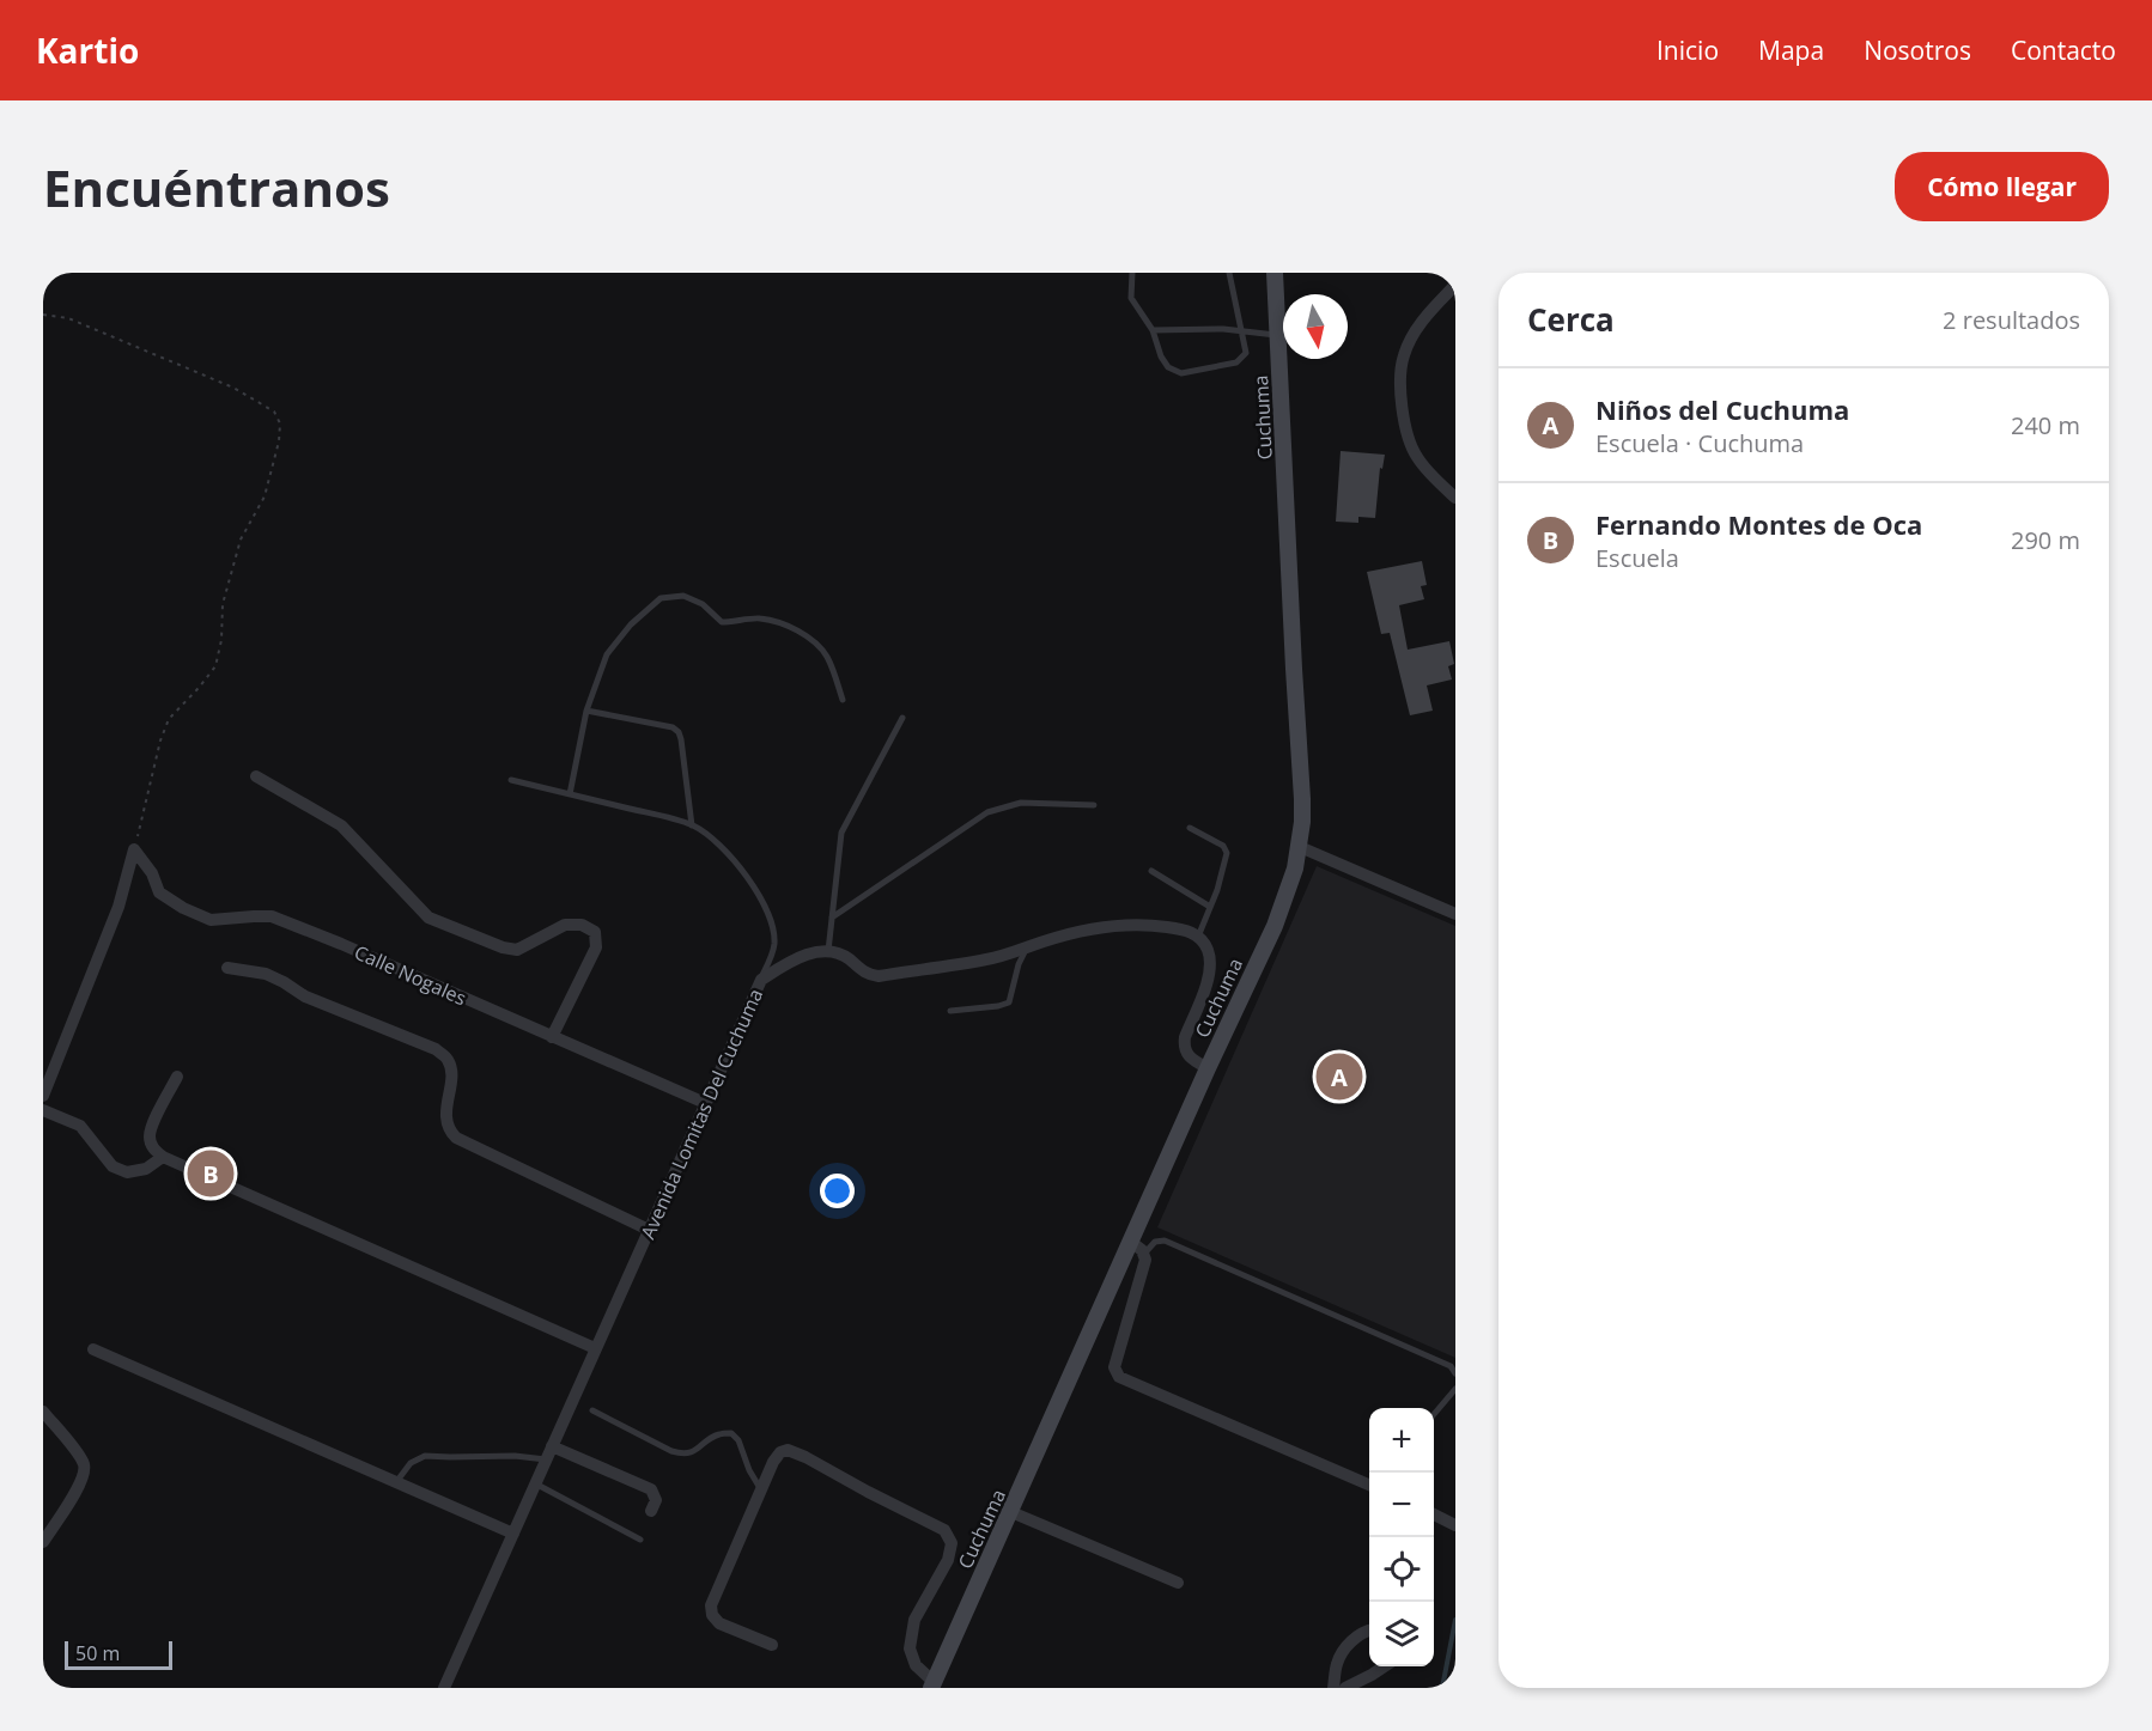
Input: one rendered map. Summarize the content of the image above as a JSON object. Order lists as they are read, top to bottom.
{
  "streets": {
    "street": ["Cuchuma", "Calle Nogales", "Avenida Lomitas Del Cuchuma"]
  },
  "crossings": [
    ["Calle Nogales", "Avenida Lomitas Del Cuchuma"]
  ],
  "scale_bar": "50 m",
  "north": "bottom",
  "page": {
    "header": "Kartio",
    "nav": [
      "Inicio",
      "Mapa",
      "Nosotros",
      "Contacto"
    ],
    "buttons": "Cómo llegar",
    "title": "Encuéntranos",
    "heading": ["Cerca", "2 resultados"],
    "list": [
      {
        "mark": "A",
        "name": "Niños del Cuchuma",
        "note": "Escuela · Cuchuma",
        "value": "240 m"
      },
      {
        "mark": "B",
        "name": "Fernando Montes de Oca",
        "note": "Escuela",
        "value": "290 m"
      }
    ],
    "pins": ["A", "B"],
    "map_buttons": ["+", "−"],
    "scale": "50 m"
  }
}
